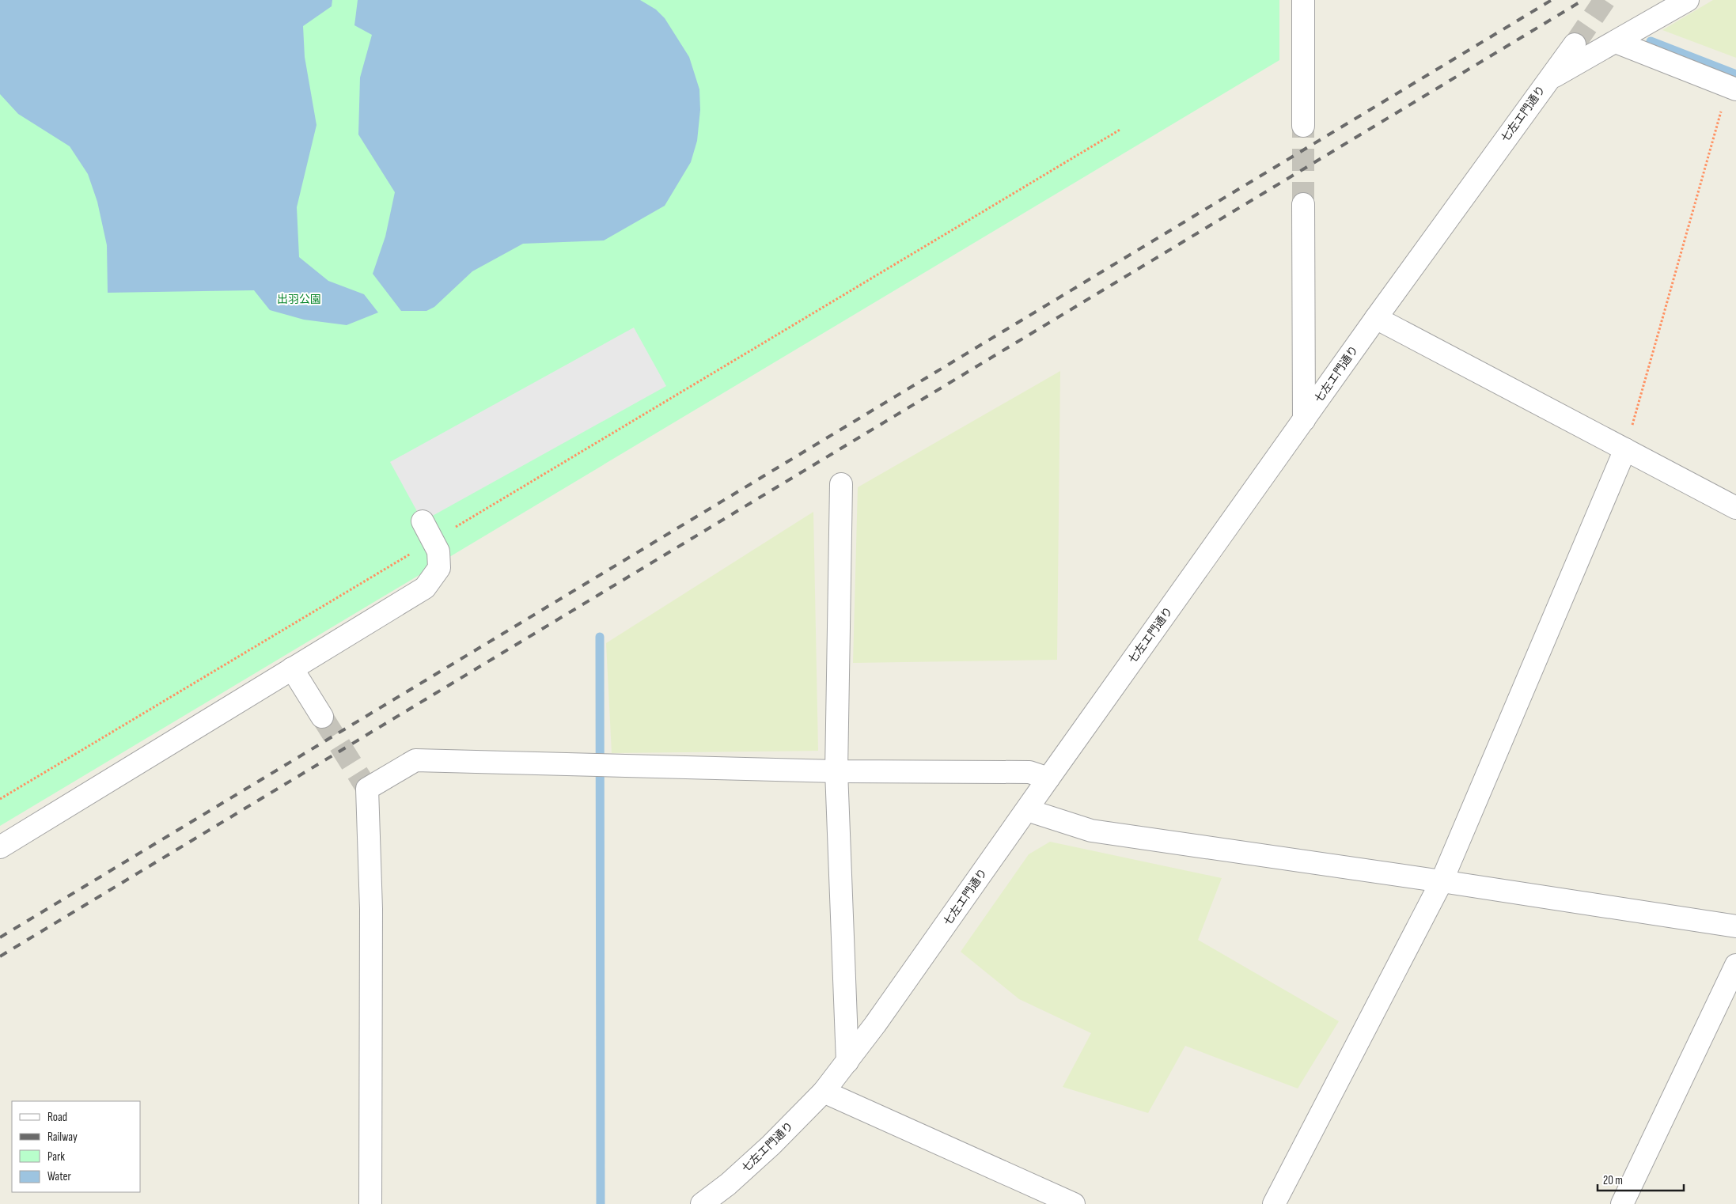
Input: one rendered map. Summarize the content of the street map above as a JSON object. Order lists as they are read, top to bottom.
{
  "streets": {
    "street": ["七左エ門通り"]
  },
  "parks": ["出羽公園"],
  "legend": [
    "Road",
    "Railway",
    "Park",
    "Water"
  ],
  "scale_bar": "20 m"
}
